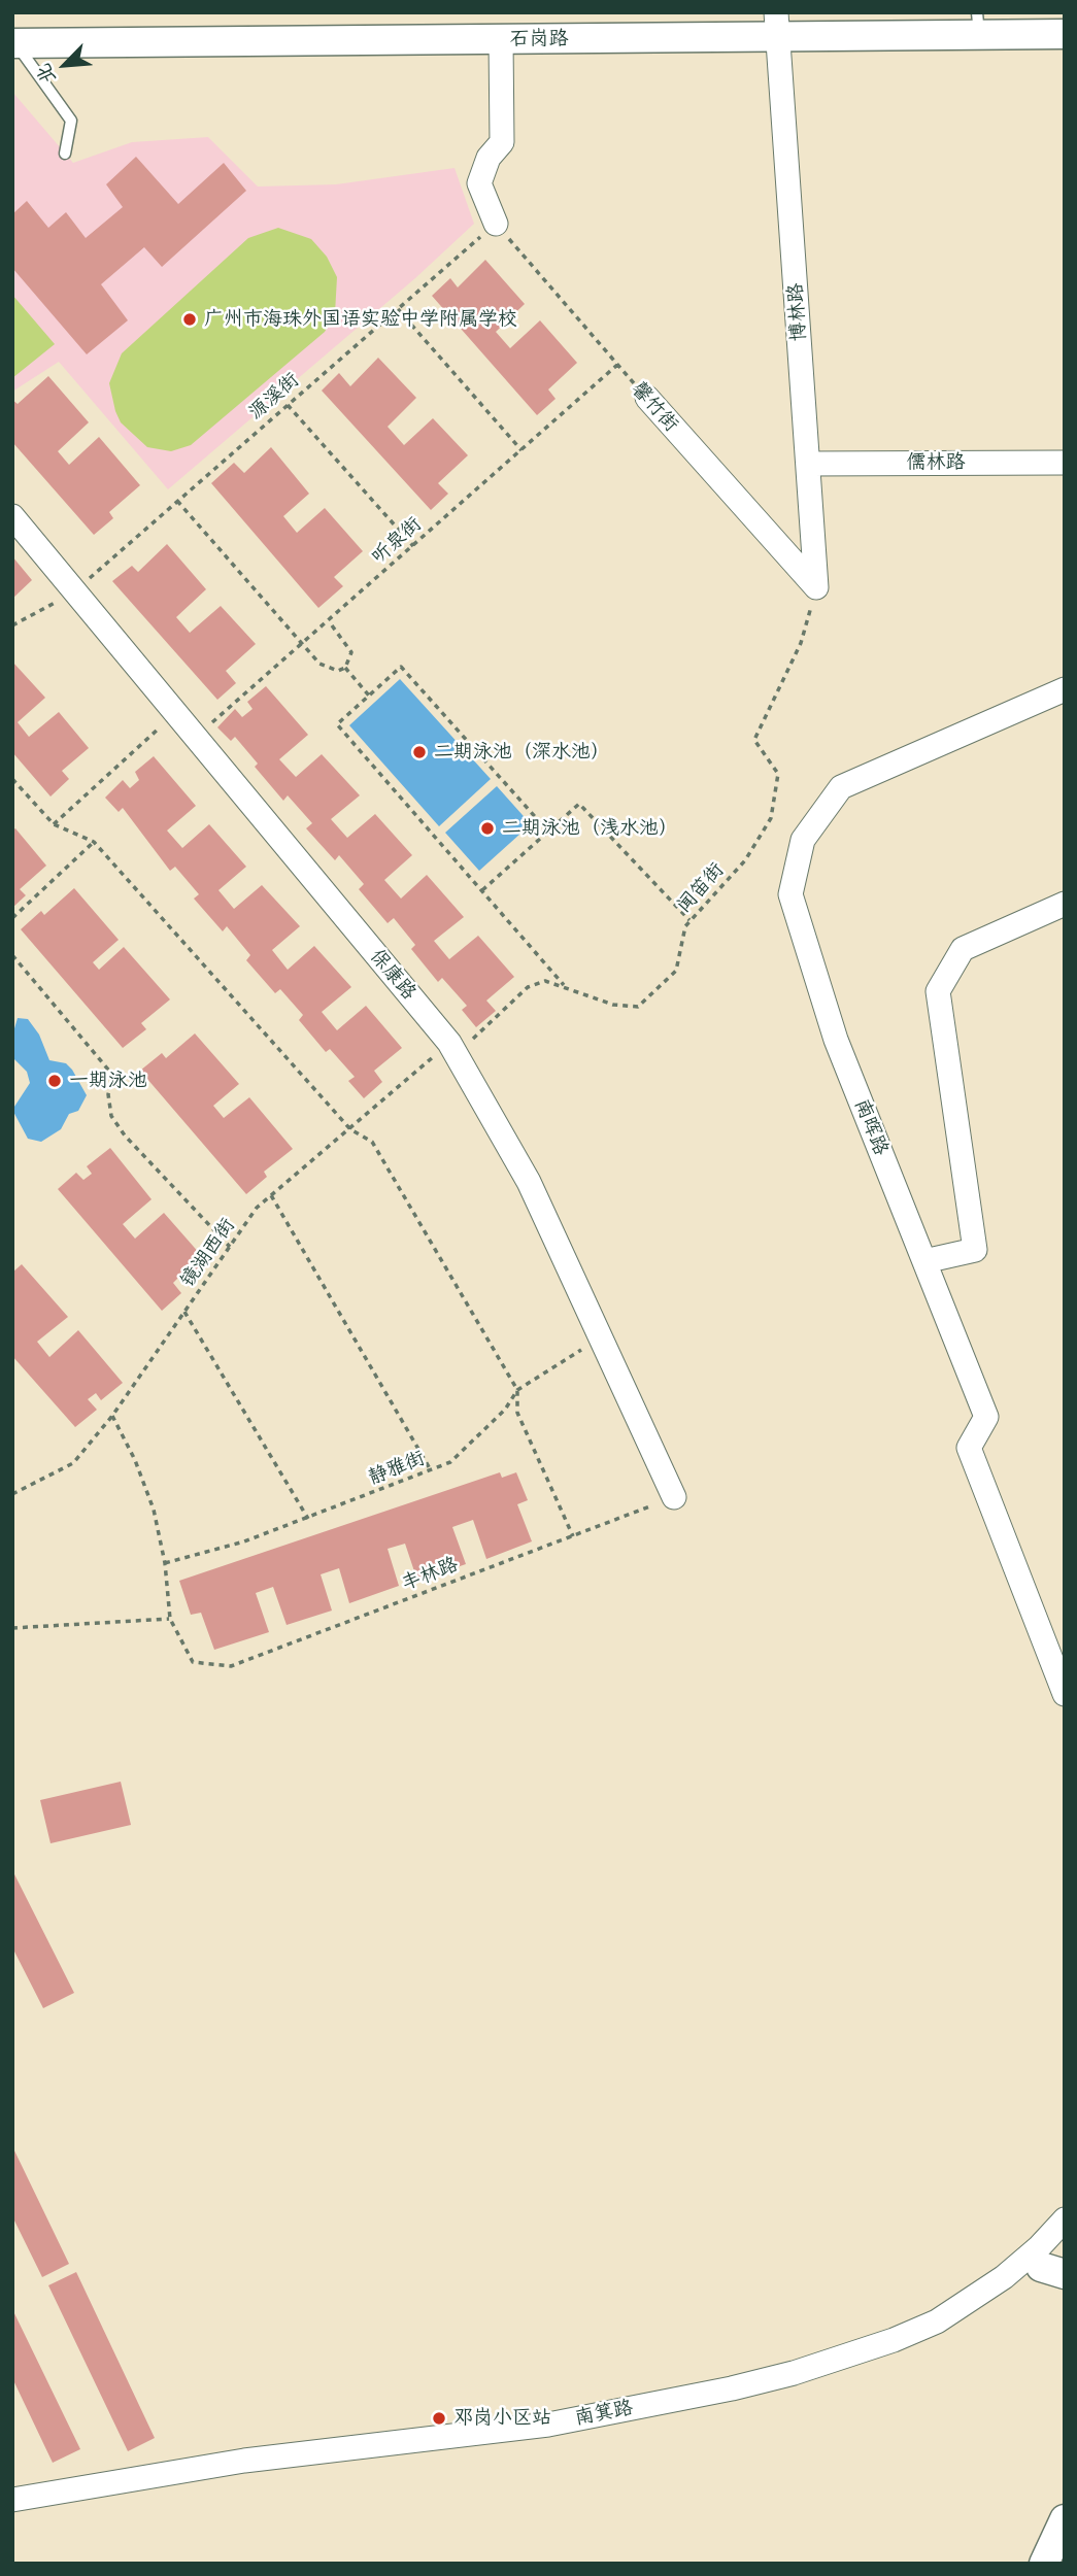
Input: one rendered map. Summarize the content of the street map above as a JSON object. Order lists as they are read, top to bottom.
{
  "streets": {
    "street": [
      "石岗路",
      "博林路",
      "馨竹街",
      "儒林路",
      "保康路",
      "南晖路",
      "南箕路"
    ],
    "path": [
      "源溪街",
      "听泉街",
      "闻笛街",
      "镜湖西街",
      "静雅街",
      "丰林路"
    ]
  },
  "crossings": [
    ["石岗路", "博林路"],
    ["博林路", "馨竹街"],
    ["博林路", "儒林路"],
    ["博林路", "闻笛街"],
    ["源溪街", "馨竹街"],
    ["源溪街", "保康路"],
    ["馨竹街", "听泉街"],
    ["馨竹街", "闻笛街"],
    ["听泉街", "保康路"],
    ["闻笛街", "保康路"],
    ["闻笛街", "镜湖西街"],
    ["保康路", "镜湖西街"],
    ["保康路", "静雅街"],
    ["保康路", "丰林路"]
  ],
  "places": [
    "广州市海珠外国语实验中学附属学校",
    "二期泳池（深水池）",
    "二期泳池（浅水池）",
    "一期泳池",
    "邓岗小区站"
  ],
  "north": "bottom left"
}
